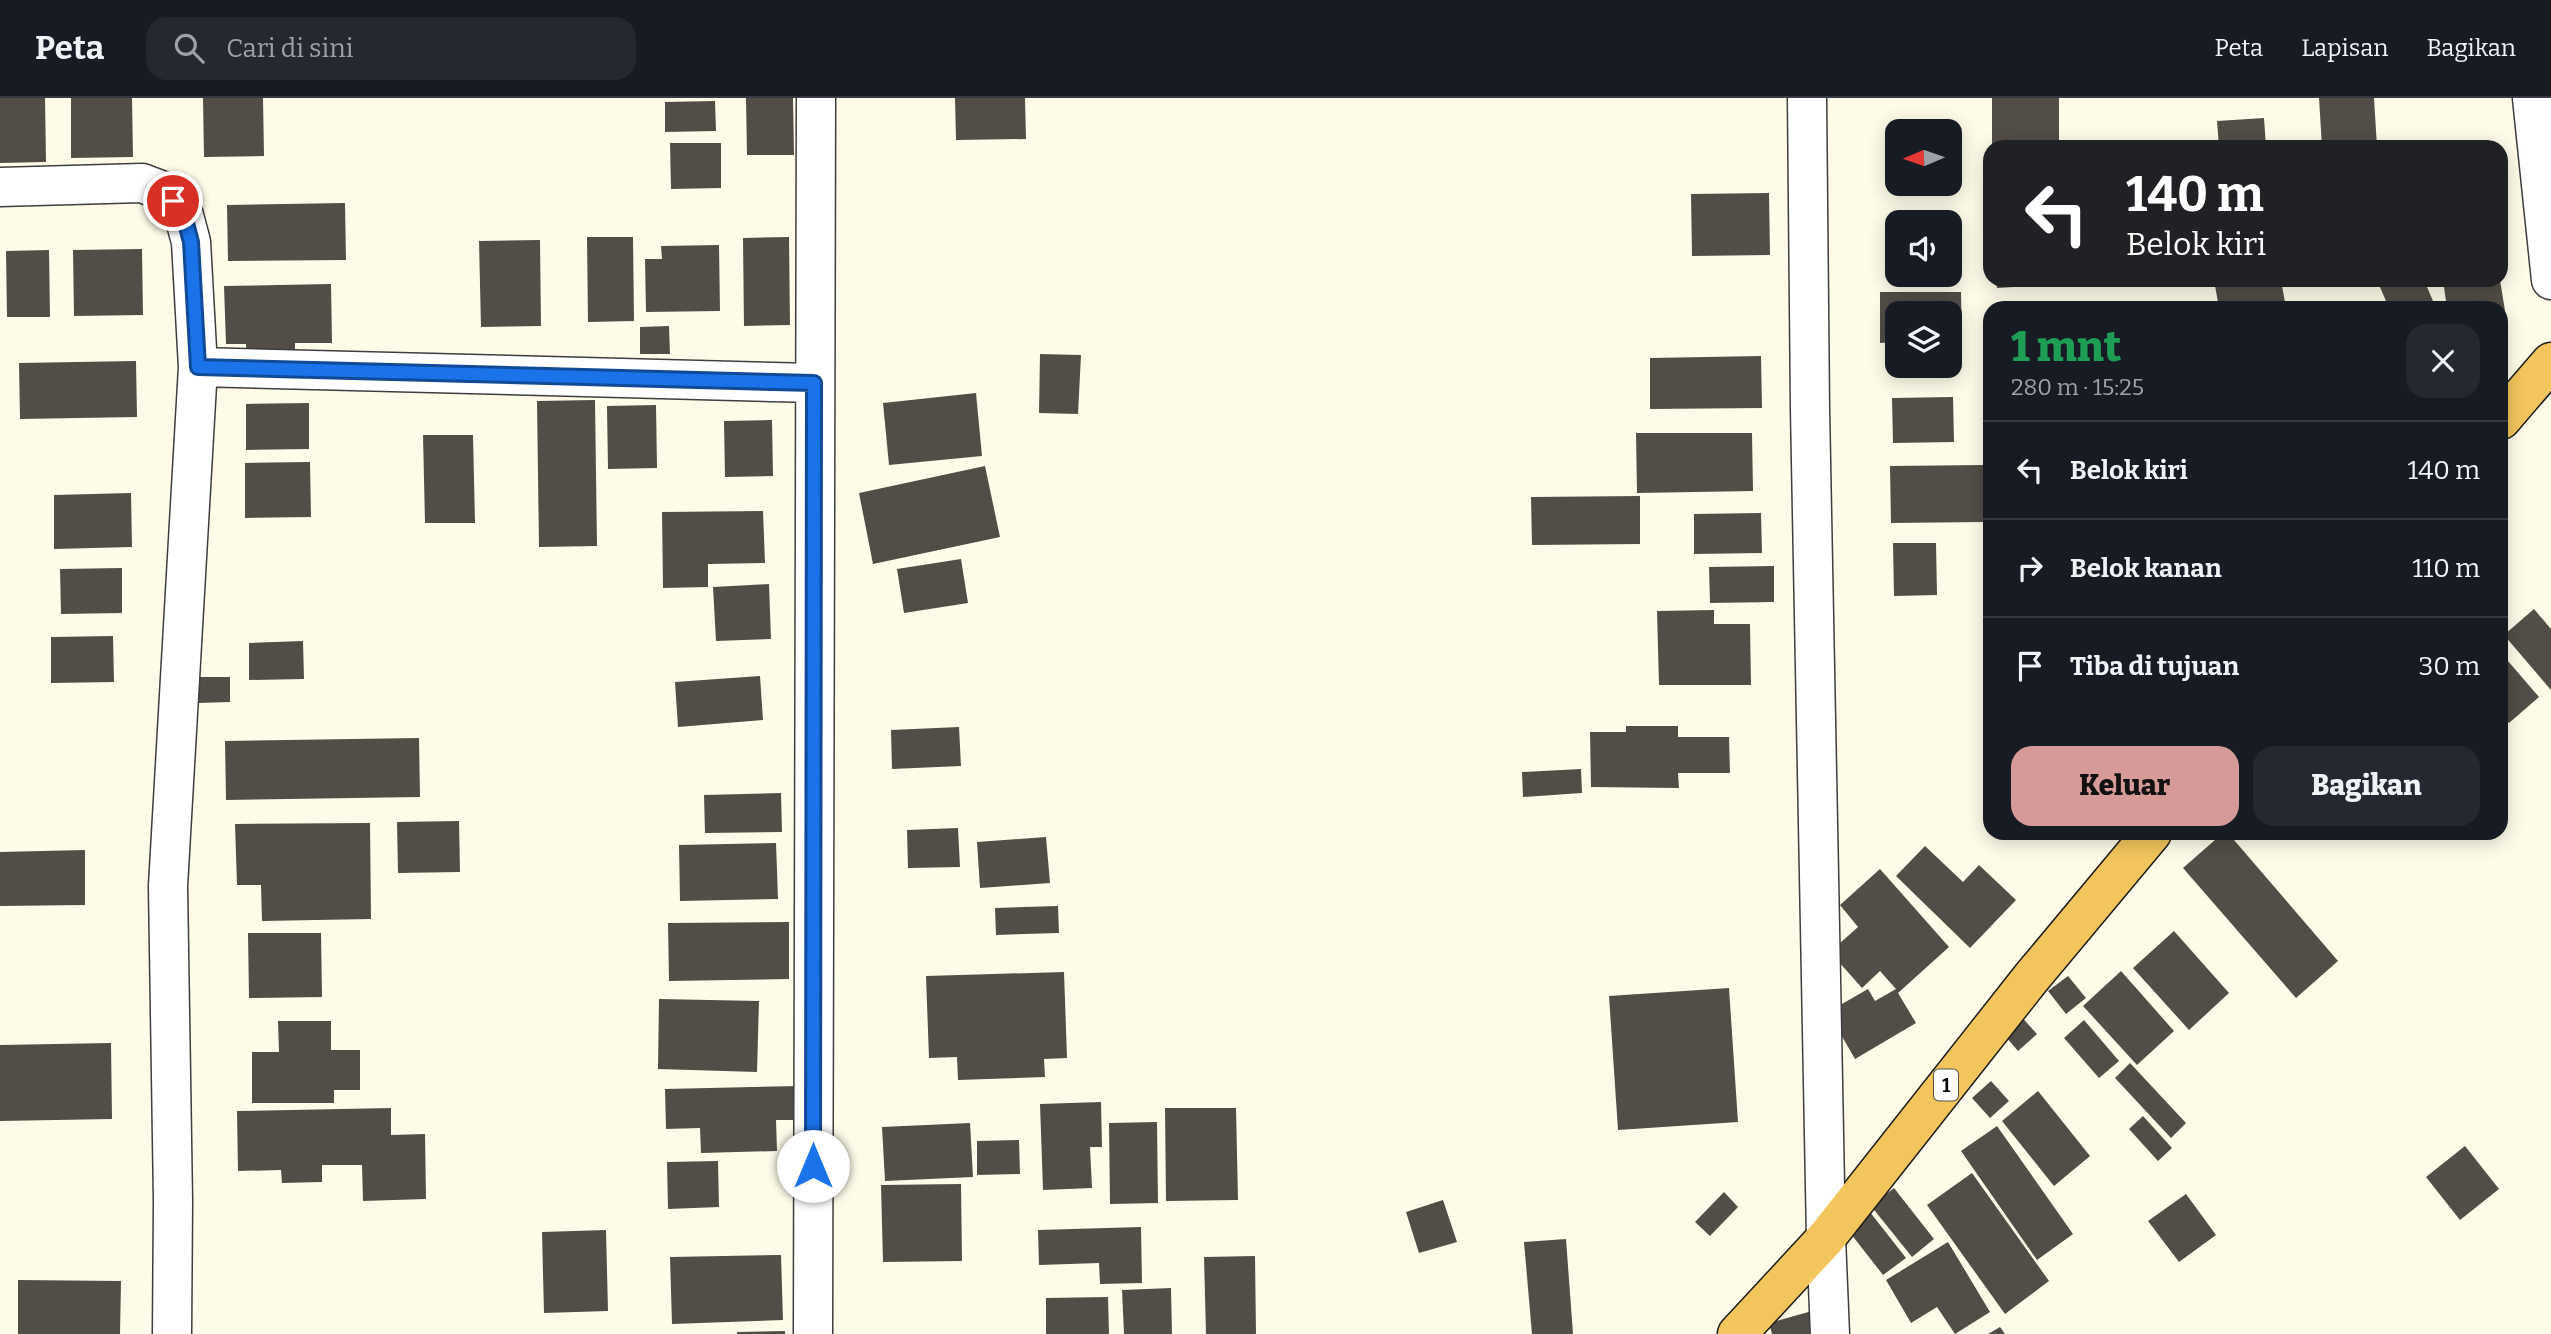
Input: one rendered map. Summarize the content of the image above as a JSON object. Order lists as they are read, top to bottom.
{
  "streets": {
    "highway": ["1"]
  },
  "north": "left",
  "page": {
    "header": "Peta",
    "search": "Cari di sini",
    "nav": ["Peta", "Lapisan", "Bagikan"],
    "turn": ["140 m", "Belok kiri"],
    "heading": ["1 mnt", "280 m · 15:25"],
    "list": [
      {
        "name": "Belok kiri",
        "value": "140 m"
      },
      {
        "name": "Belok kanan",
        "value": "110 m"
      },
      {
        "name": "Tiba di tujuan",
        "value": "30 m"
      }
    ],
    "buttons": ["Keluar", "Bagikan"]
  }
}
